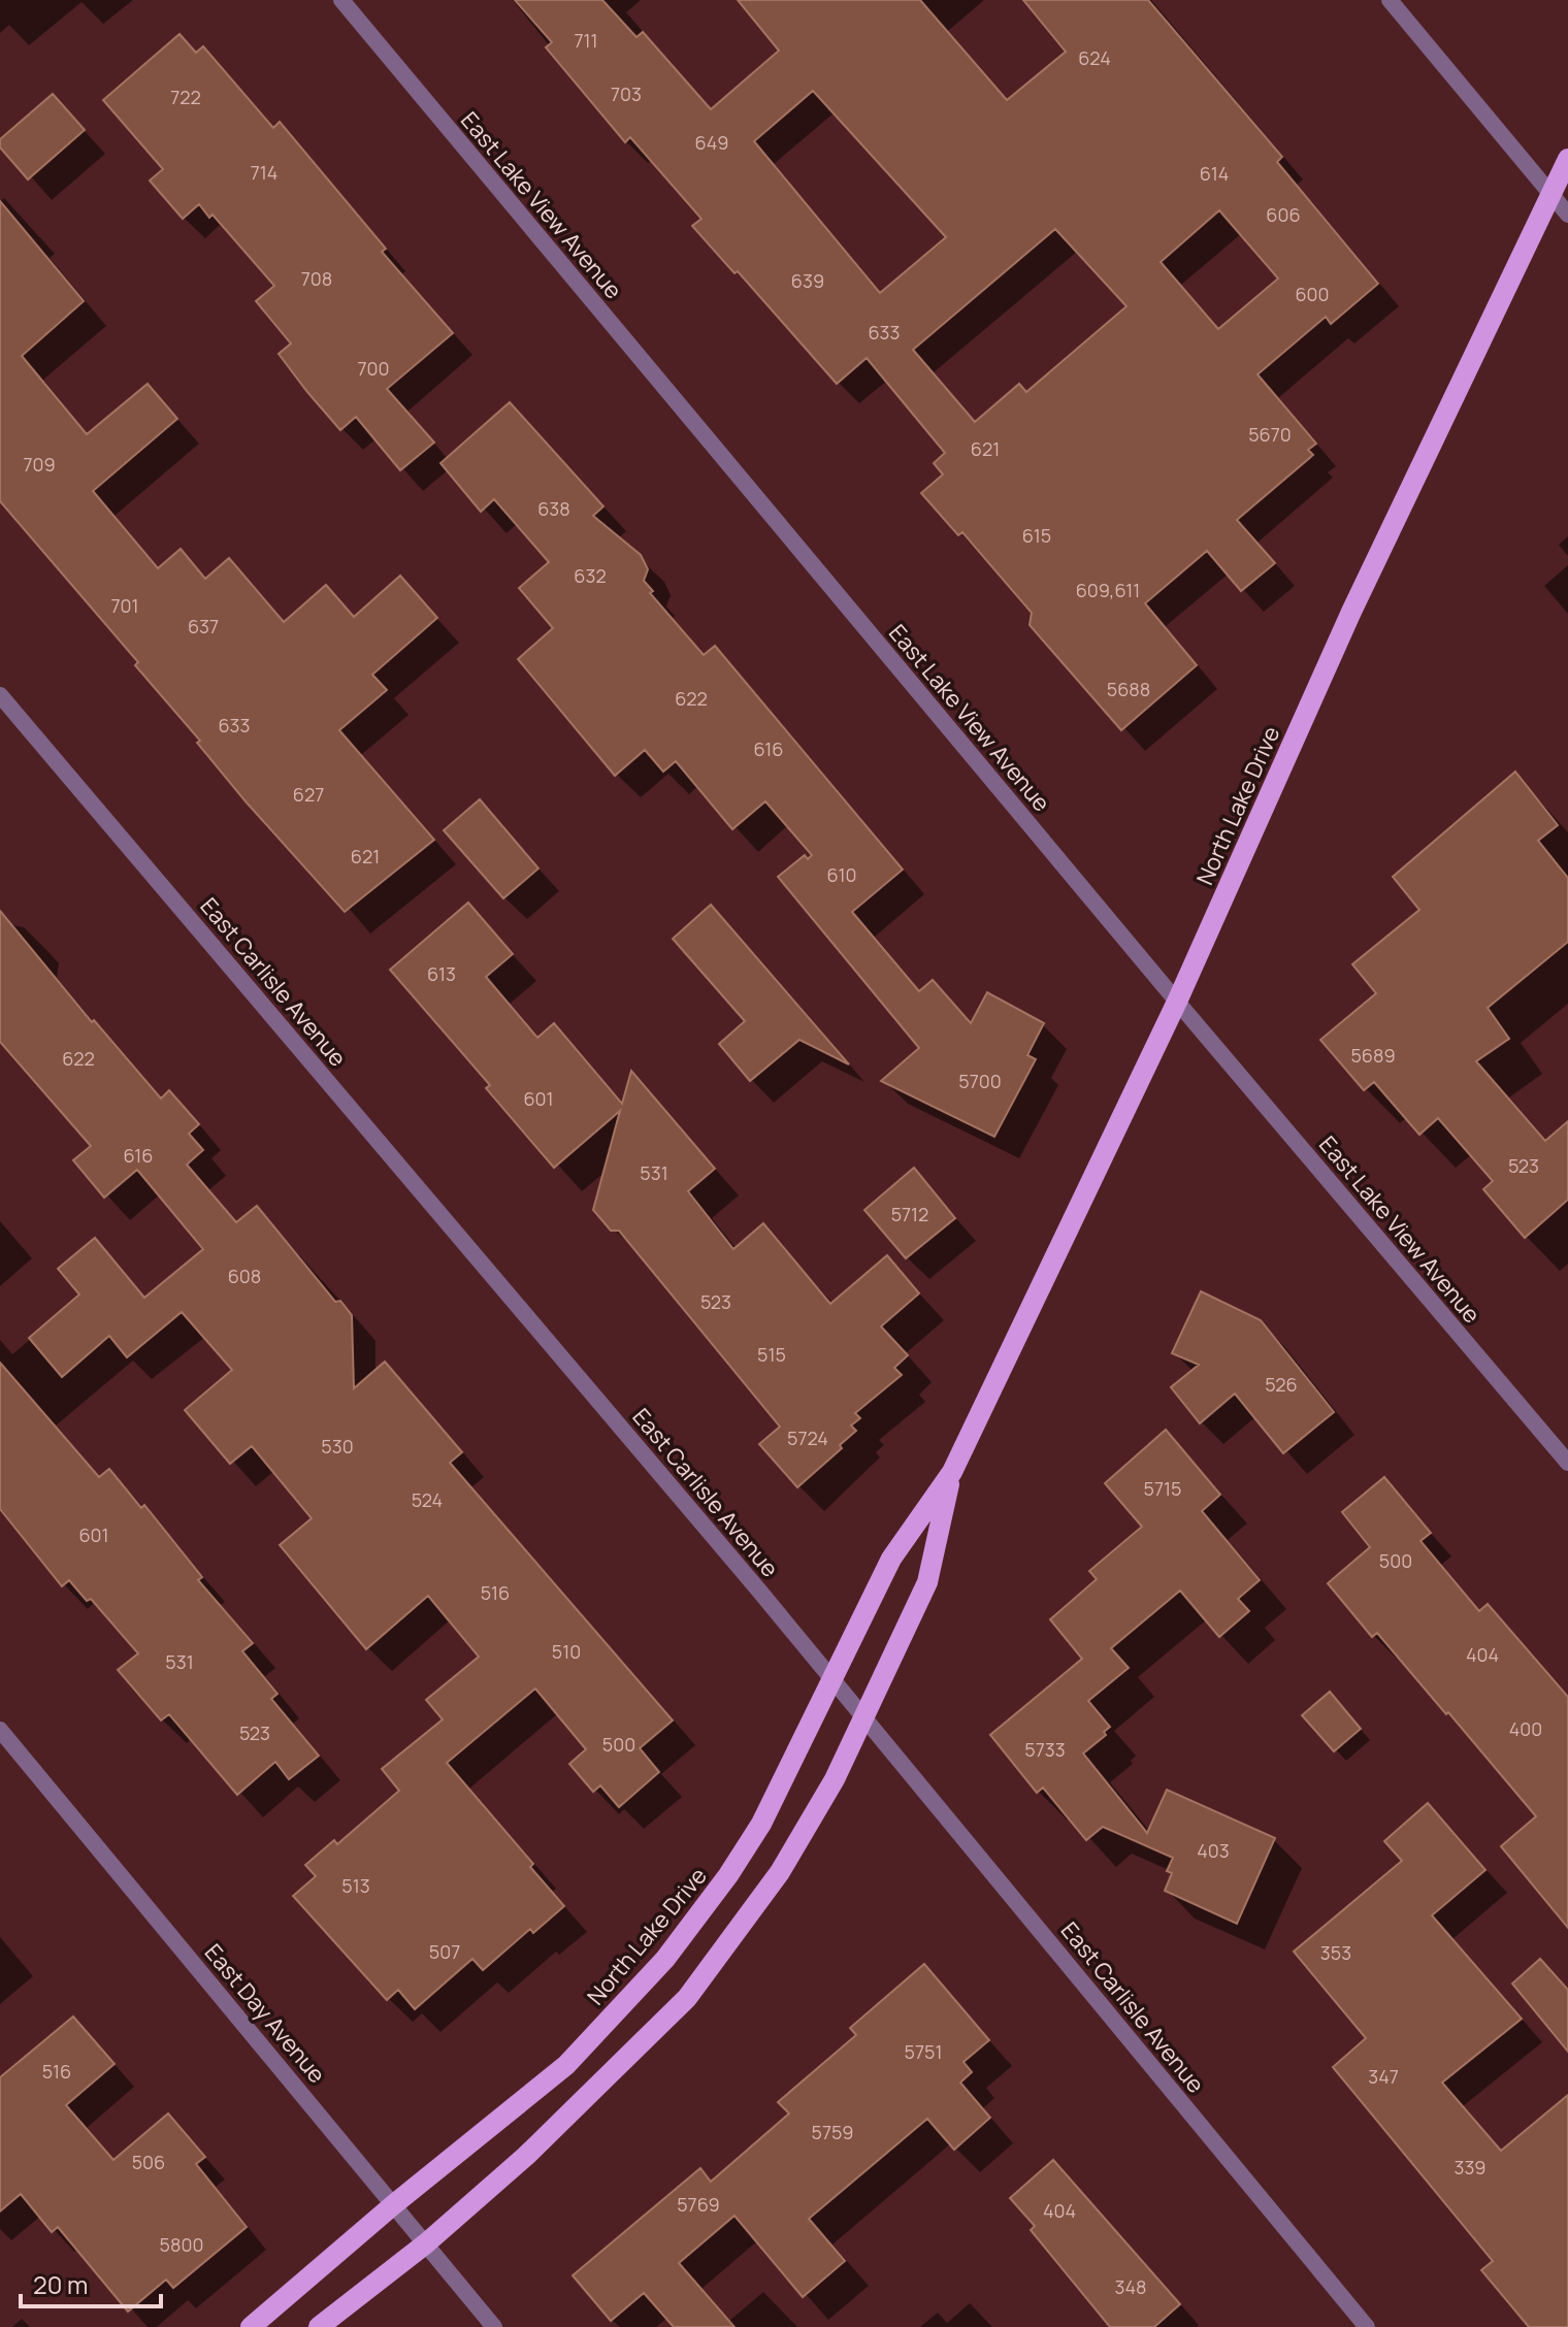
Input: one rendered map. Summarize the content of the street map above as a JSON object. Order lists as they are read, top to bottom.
{
  "streets": {
    "main road": ["North Lake Drive"],
    "street": ["East Lake View Avenue", "East Carlisle Avenue", "East Day Avenue"]
  },
  "crossings": [
    ["East Lake View Avenue", "North Lake Drive"],
    ["North Lake Drive", "East Carlisle Avenue"],
    ["North Lake Drive", "East Day Avenue"]
  ],
  "house_numbers": [
    "711",
    "624",
    "703",
    "722",
    "649",
    "714",
    "614",
    "606",
    "708",
    "639",
    "600",
    "633",
    "700",
    "5670",
    "621",
    "709",
    "638",
    "615",
    "632",
    "609,611",
    "701",
    "637",
    "5688",
    "622",
    "633",
    "616",
    "627",
    "621",
    "610",
    "613",
    "5689",
    "622",
    "5700",
    "601",
    "616",
    "523",
    "531",
    "5712",
    "608",
    "523",
    "515",
    "526",
    "5724",
    "530",
    "5715",
    "524",
    "601",
    "500",
    "516",
    "510",
    "404",
    "531",
    "400",
    "523",
    "500",
    "5733",
    "403",
    "513",
    "507",
    "353",
    "5751",
    "516",
    "347",
    "5759",
    "506",
    "339",
    "5769",
    "404",
    "5800",
    "348"
  ],
  "scale_bar": "20 m"
}
